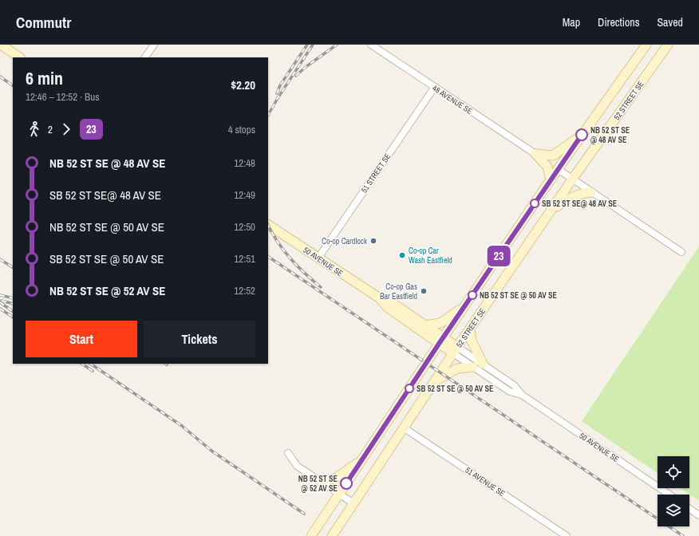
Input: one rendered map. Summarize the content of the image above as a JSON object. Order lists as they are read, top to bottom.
{
  "streets": {
    "main road": ["52 STREET SE", "50 AVENUE SE"],
    "street": ["48 AVENUE SE", "51 STREET SE", "51 AVENUE SE"]
  },
  "crossings": [
    ["48 AVENUE SE", "51 STREET SE"],
    ["52 STREET SE", "50 AVENUE SE"],
    ["52 STREET SE", "51 AVENUE SE"],
    ["51 STREET SE", "50 AVENUE SE"]
  ],
  "places": [
    "NB 52 ST SE @ 48 AV SE",
    "SB 52 ST SE@ 48 AV SE",
    "Co-op Cardlock",
    "Co-op Car Wash Eastfield",
    "Co-op Gas Bar Eastfield",
    "NB 52 ST SE @ 50 AV SE",
    "SB 52 ST SE @ 50 AV SE",
    "NB 52 ST SE @ 52 AV SE"
  ],
  "lines": ["bus line 23"],
  "page": {
    "header": "Commutr",
    "nav": ["Map", "Directions", "Saved"],
    "on_map": "23",
    "heading": ["6 min", "12:46 – 12:52 · Bus", "$2.20"],
    "legs": ["2", "23", "4 stops"],
    "list": [
      {
        "name": "NB 52 ST SE @ 48 AV SE",
        "value": "12:48"
      },
      {
        "name": "SB 52 ST SE@ 48 AV SE",
        "value": "12:49"
      },
      {
        "name": "NB 52 ST SE @ 50 AV SE",
        "value": "12:50"
      },
      {
        "name": "SB 52 ST SE @ 50 AV SE",
        "value": "12:51"
      },
      {
        "name": "NB 52 ST SE @ 52 AV SE",
        "value": "12:52"
      }
    ],
    "buttons": ["Start", "Tickets"]
  }
}
